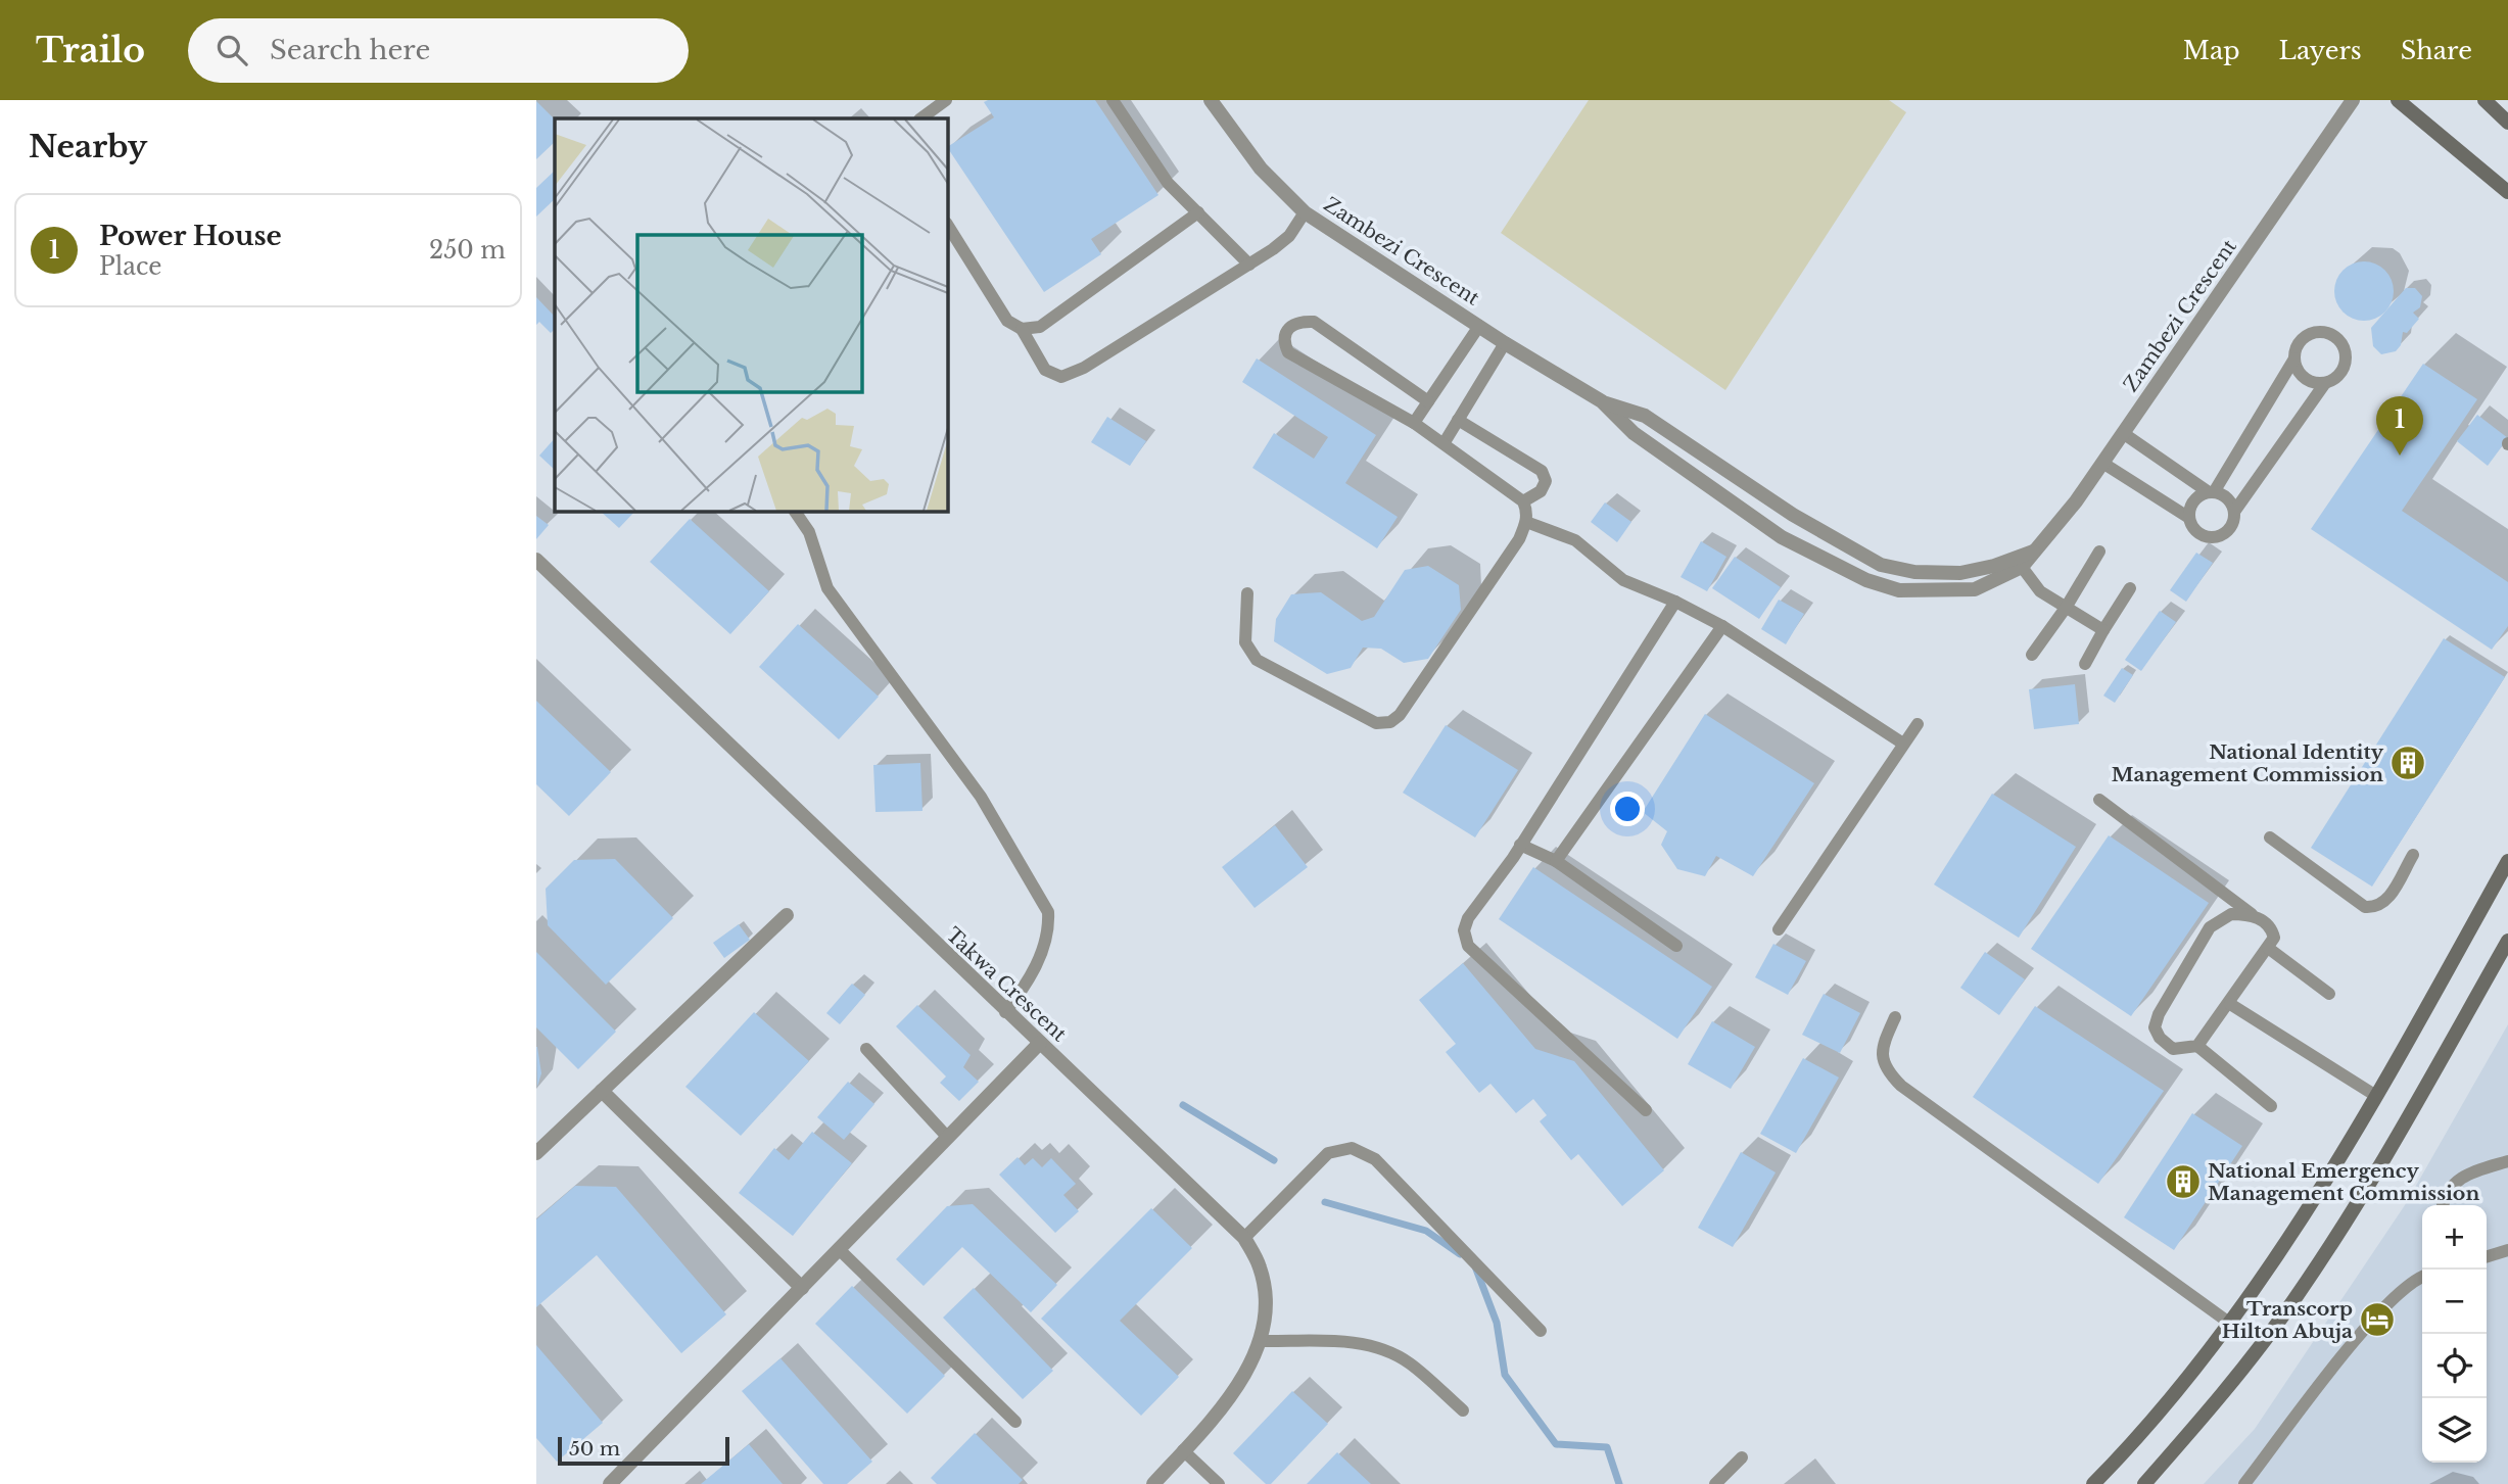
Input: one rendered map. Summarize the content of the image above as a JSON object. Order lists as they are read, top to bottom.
{
  "streets": {
    "street": ["Zambezi Crescent", "Takwa Crescent"]
  },
  "places": {
    "building": ["National Identity Management Commission", "National Emergency Management Commission"],
    "hotel": ["Transcorp Hilton Abuja"]
  },
  "scale_bar": "50 m",
  "page": {
    "header": "Trailo",
    "search": "Search here",
    "nav": ["Map", "Layers", "Share"],
    "heading": "Nearby",
    "list": [
      {
        "mark": "1",
        "name": "Power House",
        "note": "Place",
        "value": "250 m"
      }
    ],
    "pins": "1",
    "map_buttons": ["+", "−"],
    "scale": "50 m"
  }
}
